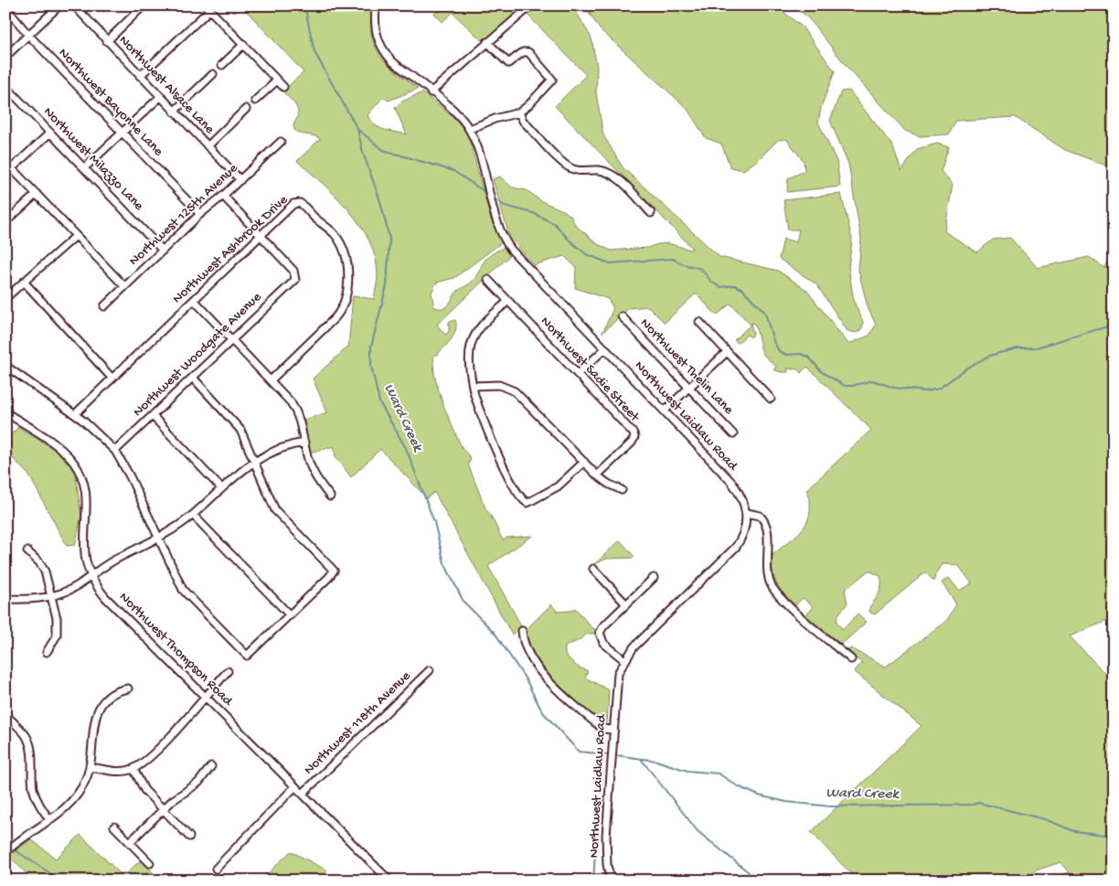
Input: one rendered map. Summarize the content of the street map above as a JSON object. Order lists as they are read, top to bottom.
{
  "streets": {
    "street": [
      "Northwest Alsace Lane",
      "Northwest Bayonne Lane",
      "Northwest Milazzo Lane",
      "Northwest 125th Avenue",
      "Northwest Ashbrook Drive",
      "Northwest Woodgate Avenue",
      "Northwest Thelin Lane",
      "Northwest Sadie Street",
      "Northwest Laidlaw Road",
      "Northwest Thompson Road",
      "Northwest 118th Avenue"
    ]
  },
  "crossings": [
    ["Northwest Alsace Lane", "Northwest 125th Avenue"],
    ["Northwest Bayonne Lane", "Northwest 125th Avenue"],
    ["Northwest Milazzo Lane", "Northwest 125th Avenue"],
    ["Northwest Ashbrook Drive", "Northwest Woodgate Avenue"],
    ["Northwest Thompson Road", "Northwest 118th Avenue"]
  ],
  "water": ["Ward Creek"]
}
